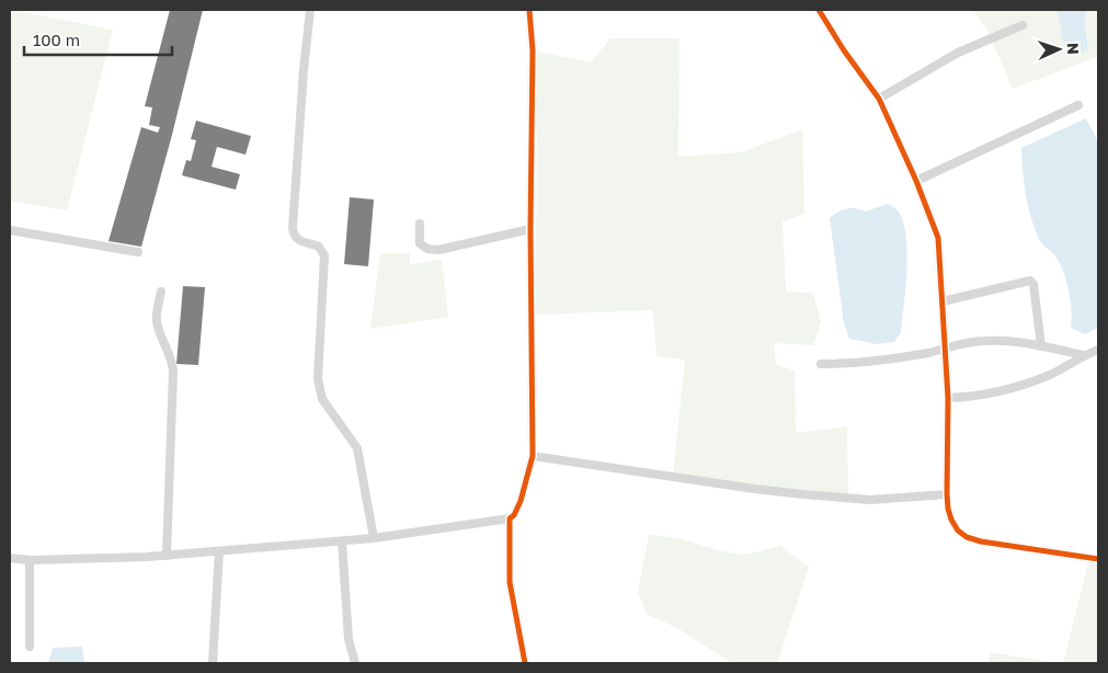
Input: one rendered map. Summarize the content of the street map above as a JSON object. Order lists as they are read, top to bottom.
{
  "scale_bar": "100 m",
  "north": "right"
}
